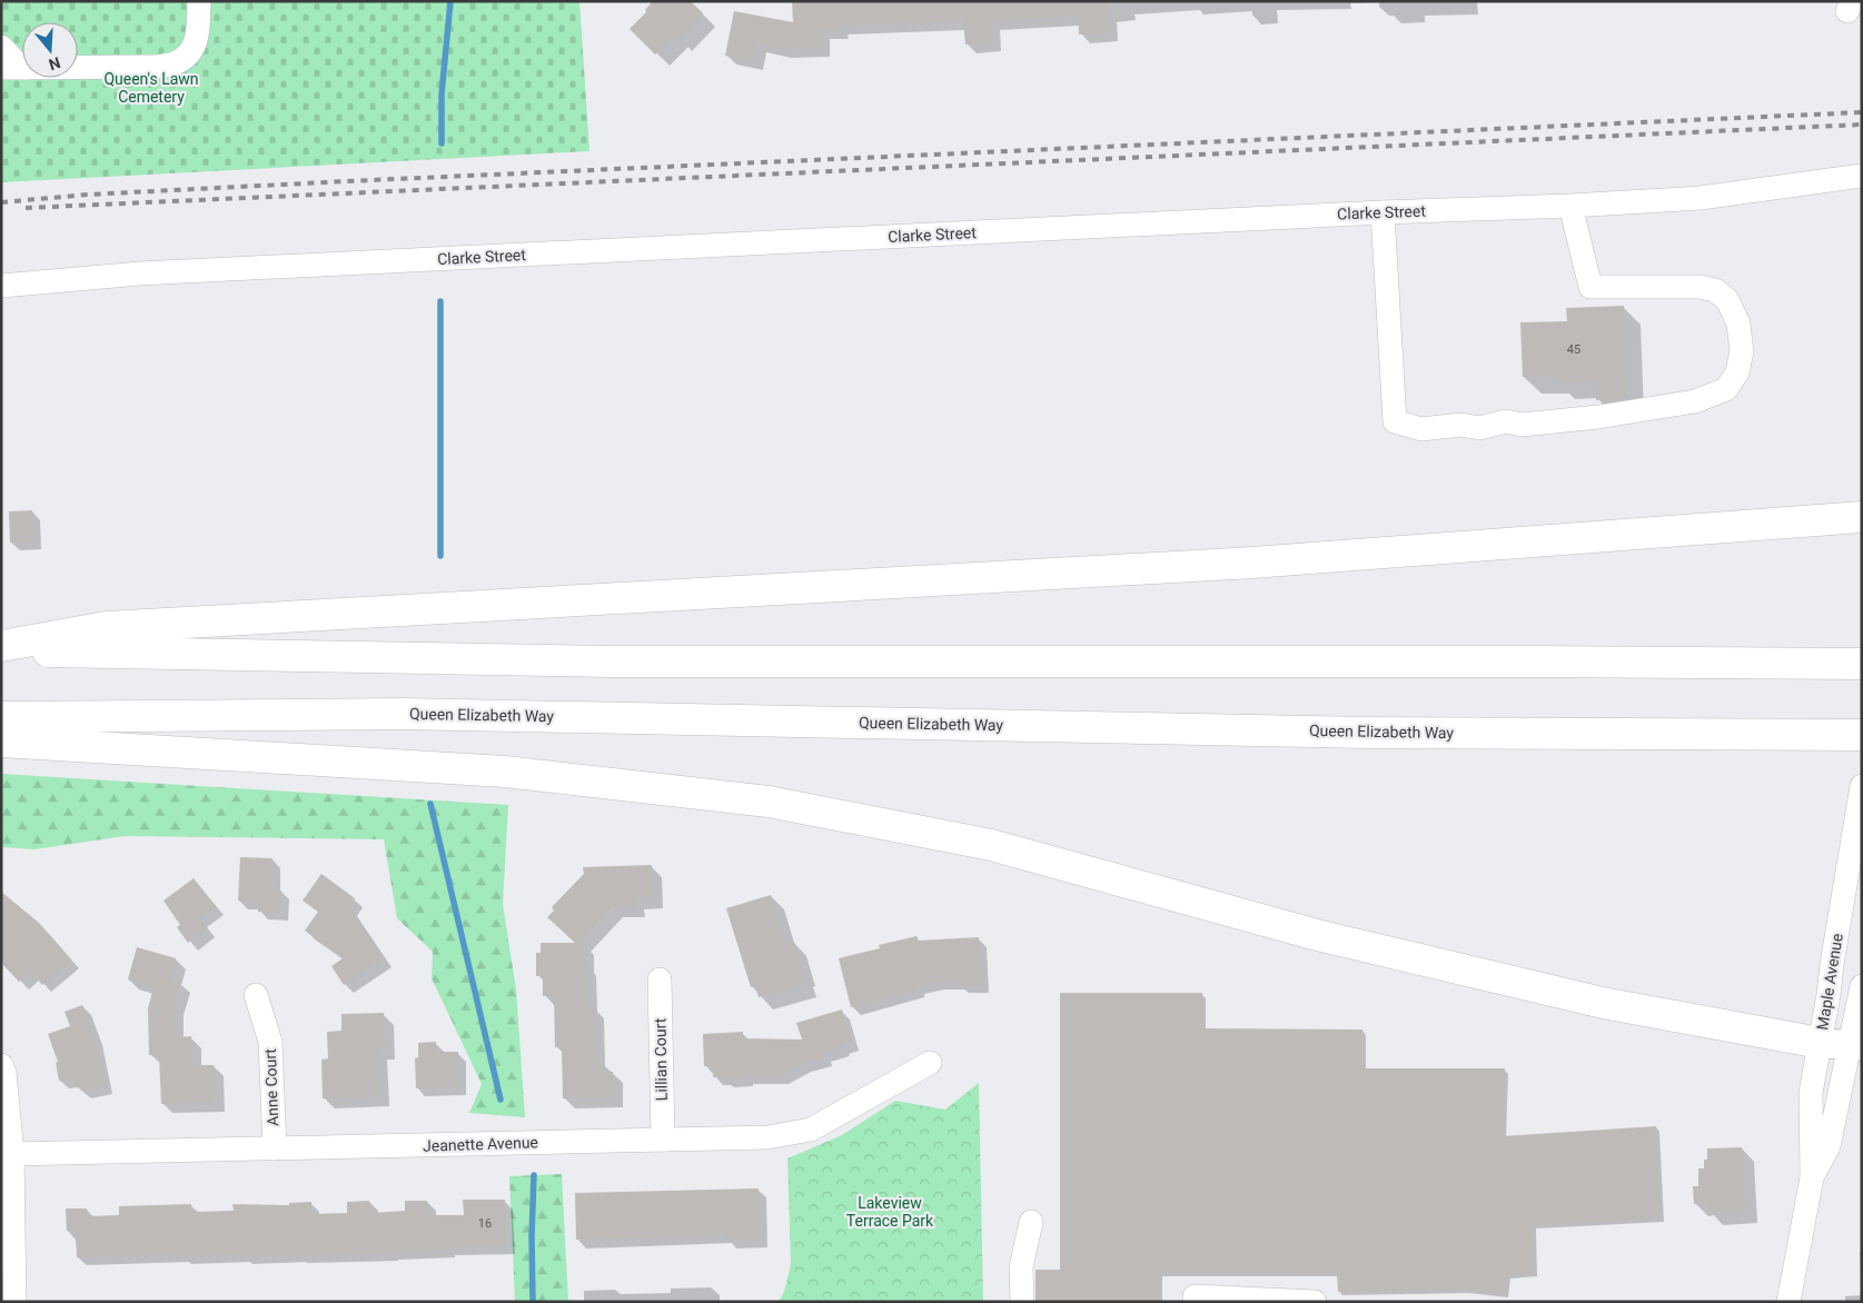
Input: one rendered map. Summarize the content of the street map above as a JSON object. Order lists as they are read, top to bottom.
{
  "streets": {
    "highway": ["Queen Elizabeth Way"],
    "street": [
      "Clarke Street",
      "Maple Avenue",
      "Lillian Court",
      "Anne Court",
      "Jeanette Avenue"
    ]
  },
  "crossings": [
    ["Lillian Court", "Jeanette Avenue"],
    ["Anne Court", "Jeanette Avenue"]
  ],
  "parks": ["Queen's Lawn Cemetery", "Lakeview Terrace Park"],
  "house_numbers": ["45", "16"],
  "north": "bottom"
}
